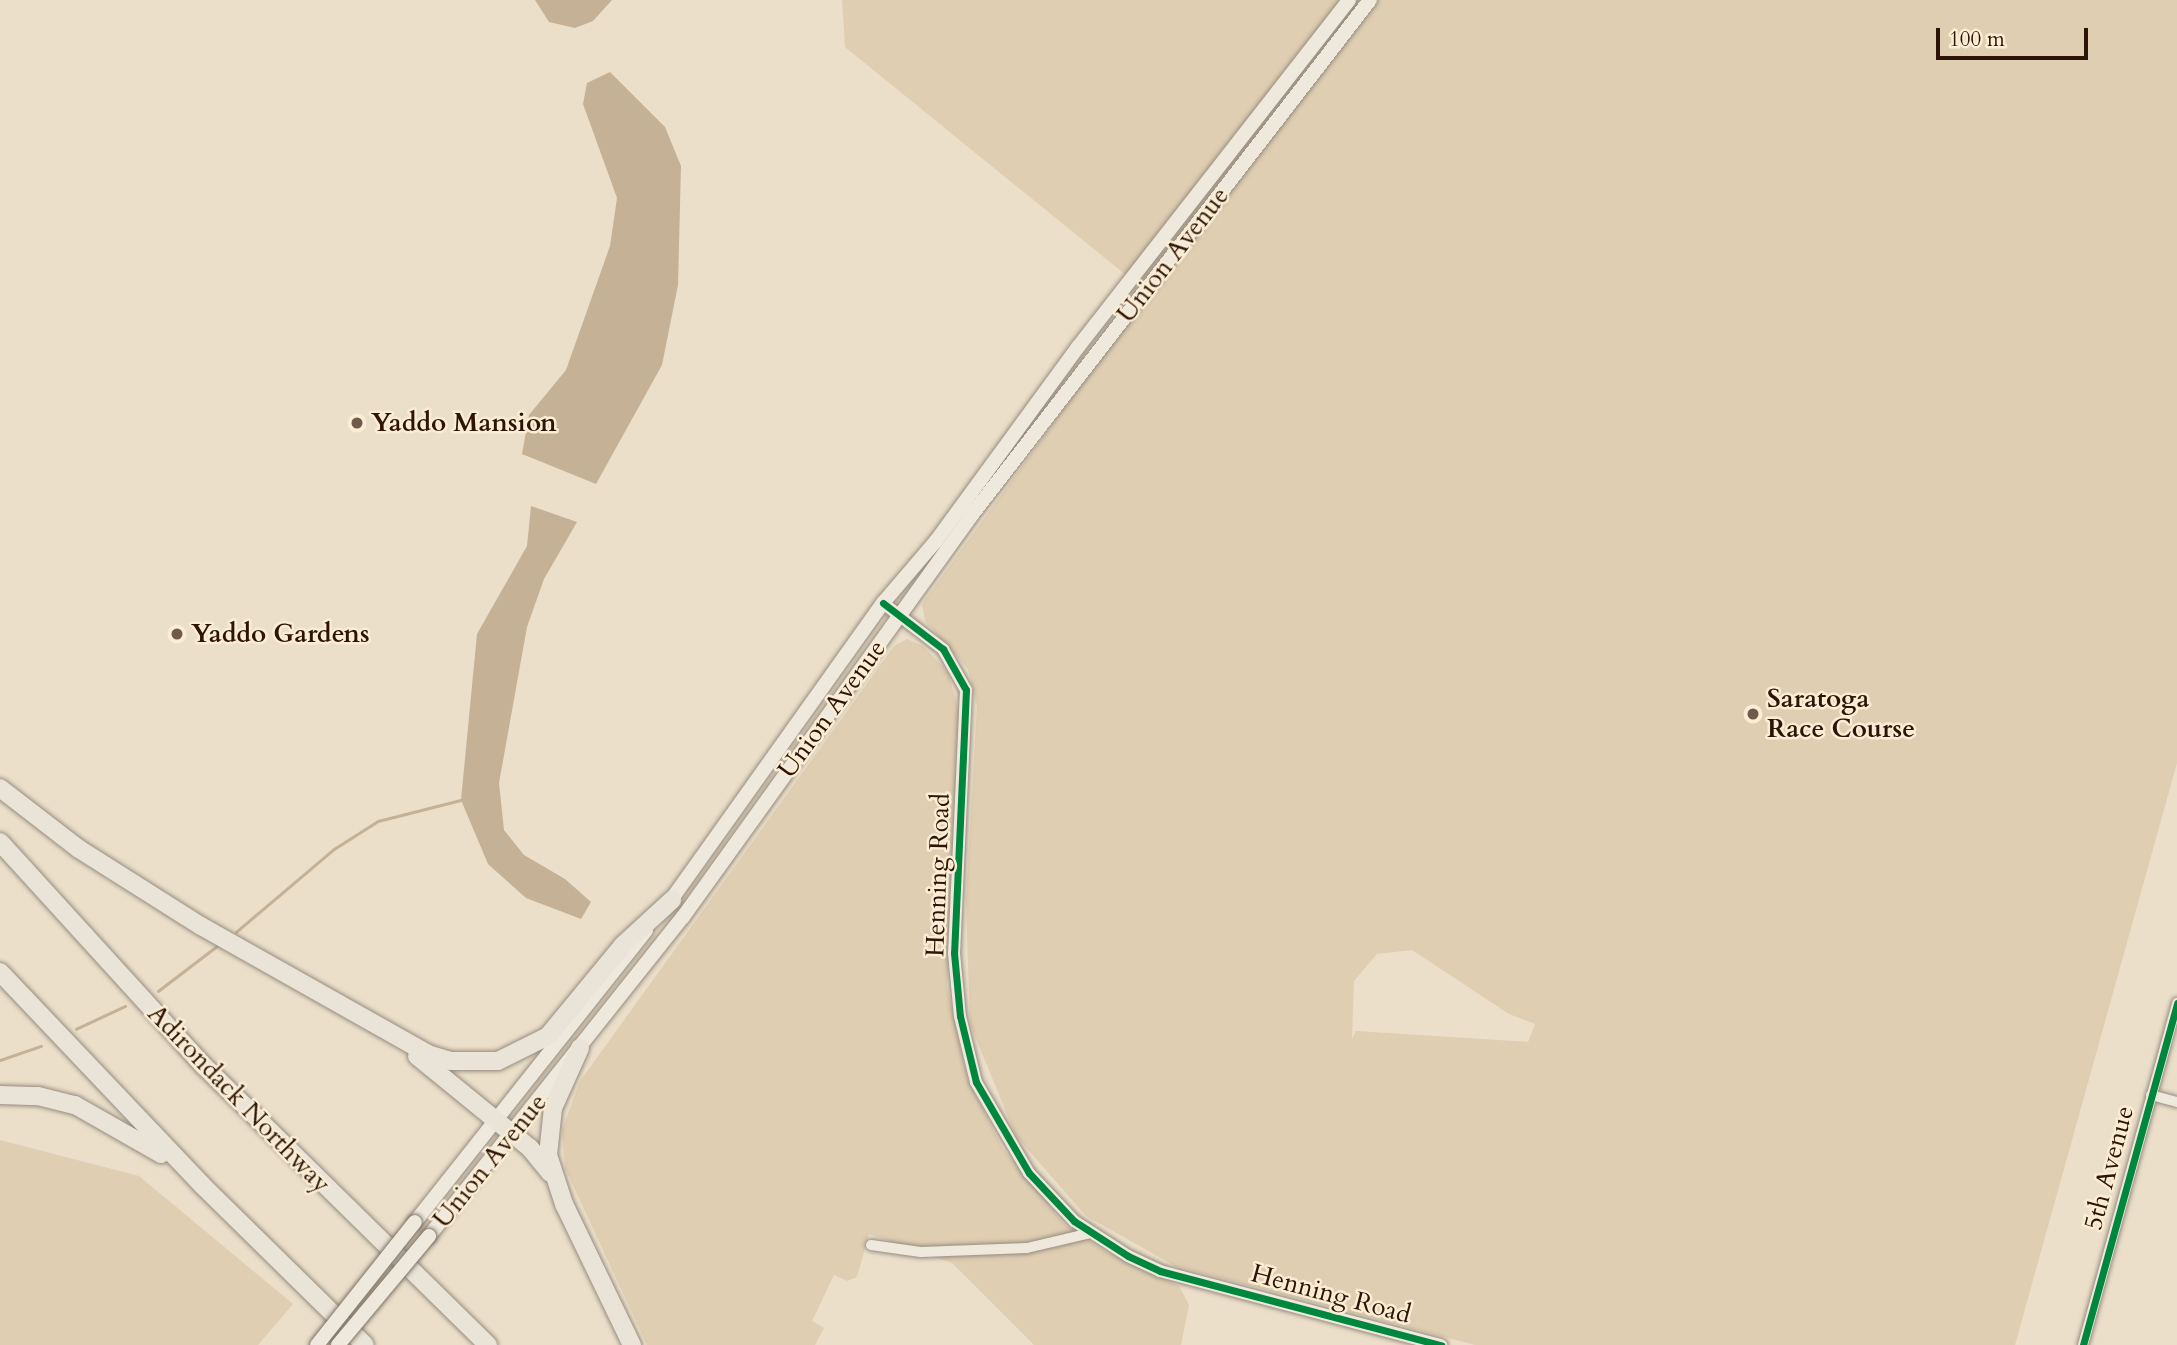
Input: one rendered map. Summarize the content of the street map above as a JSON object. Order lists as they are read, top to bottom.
{
  "streets": {
    "highway": ["Adirondack Northway"],
    "main road": ["Union Avenue"],
    "street": ["Henning Road", "5th Avenue"]
  },
  "crossings": [
    ["Union Avenue", "Henning Road"]
  ],
  "places": ["Yaddo Mansion", "Yaddo Gardens", "Saratoga Race Course"],
  "scale_bar": "100 m"
}
